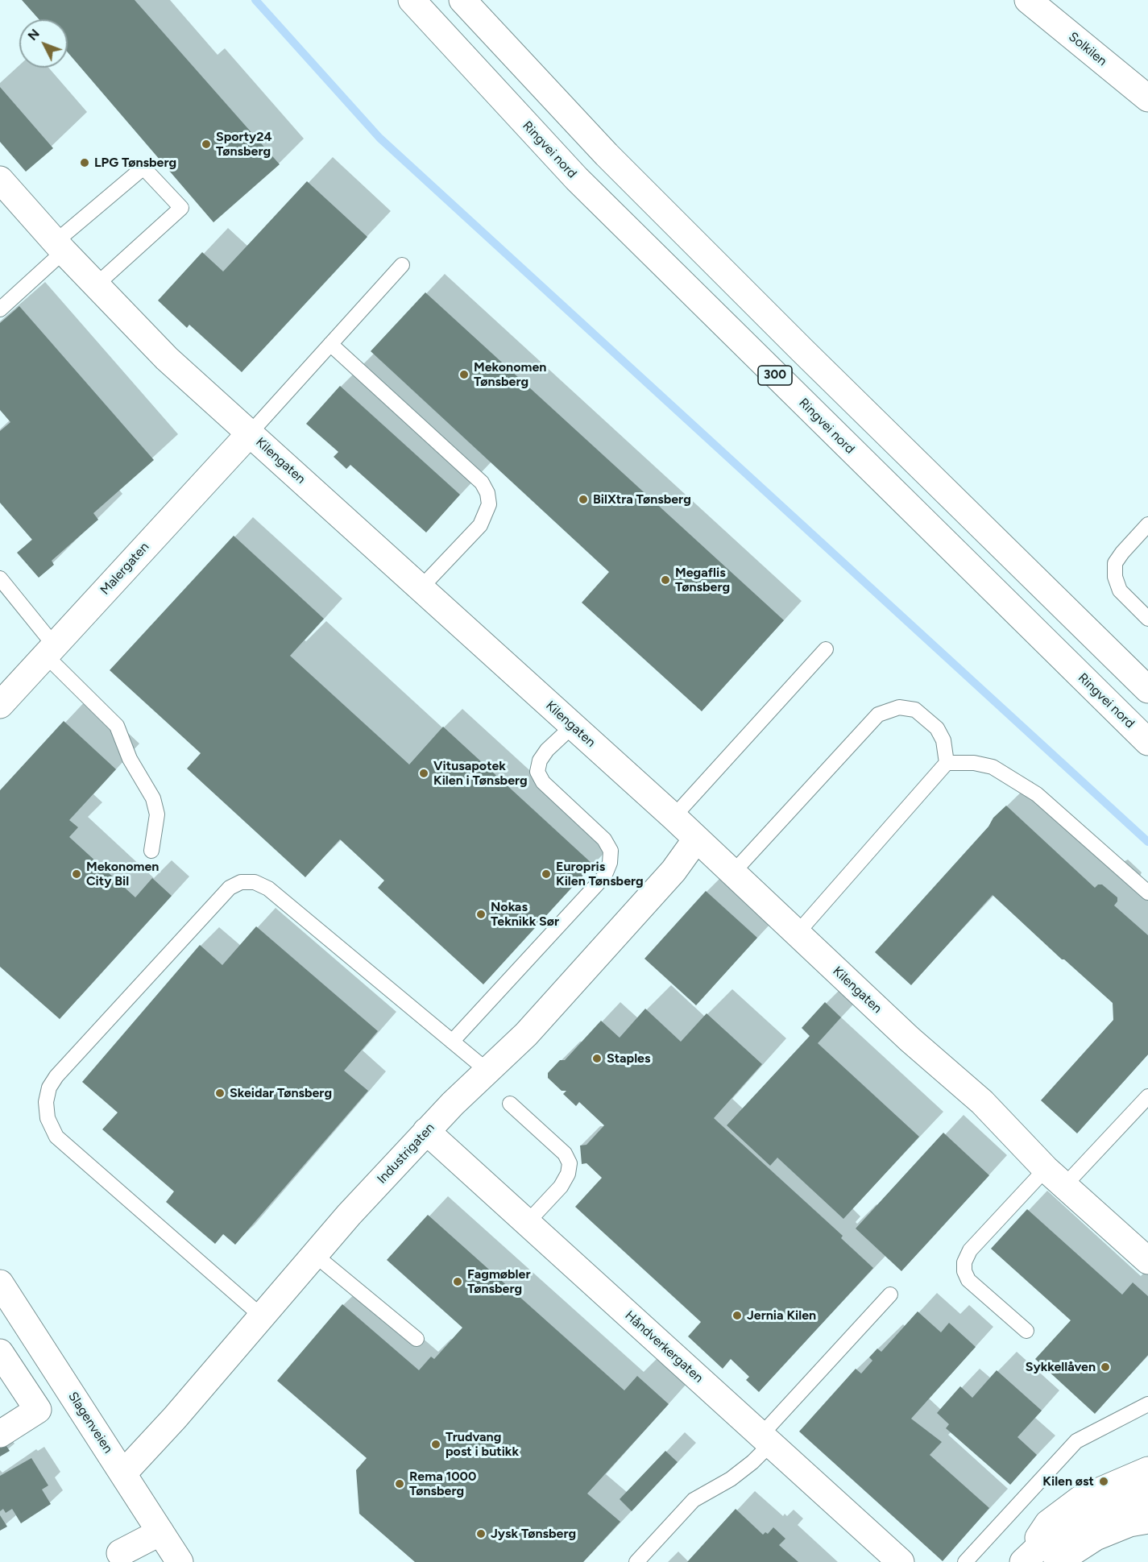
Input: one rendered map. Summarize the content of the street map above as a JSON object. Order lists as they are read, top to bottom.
{
  "streets": {
    "street": [
      "Solkilen",
      "Ringvei nord",
      "300",
      "Kilengaten",
      "Malergaten",
      "Industrigaten",
      "Håndverkergaten",
      "Slagenveien"
    ]
  },
  "crossings": [
    ["Kilengaten", "Malergaten"],
    ["Kilengaten", "Industrigaten"],
    ["Industrigaten", "Håndverkergaten"],
    ["Industrigaten", "Slagenveien"]
  ],
  "places": [
    "Sporty24 Tønsberg",
    "LPG Tønsberg",
    "Mekonomen Tønsberg",
    "BilXtra Tønsberg",
    "Megaflis Tønsberg",
    "Vitusapotek Kilen i Tønsberg",
    "Mekonomen City Bil",
    "Europris Kilen Tønsberg",
    "Nokas Teknikk Sør",
    "Staples",
    "Skeidar Tønsberg",
    "Fagmøbler Tønsberg",
    "Jernia Kilen",
    "Sykkellåven",
    "Trudvang post i butikk",
    "Kilen øst",
    "Rema 1000 Tønsberg",
    "Jysk Tønsberg"
  ],
  "north": "top left"
}
